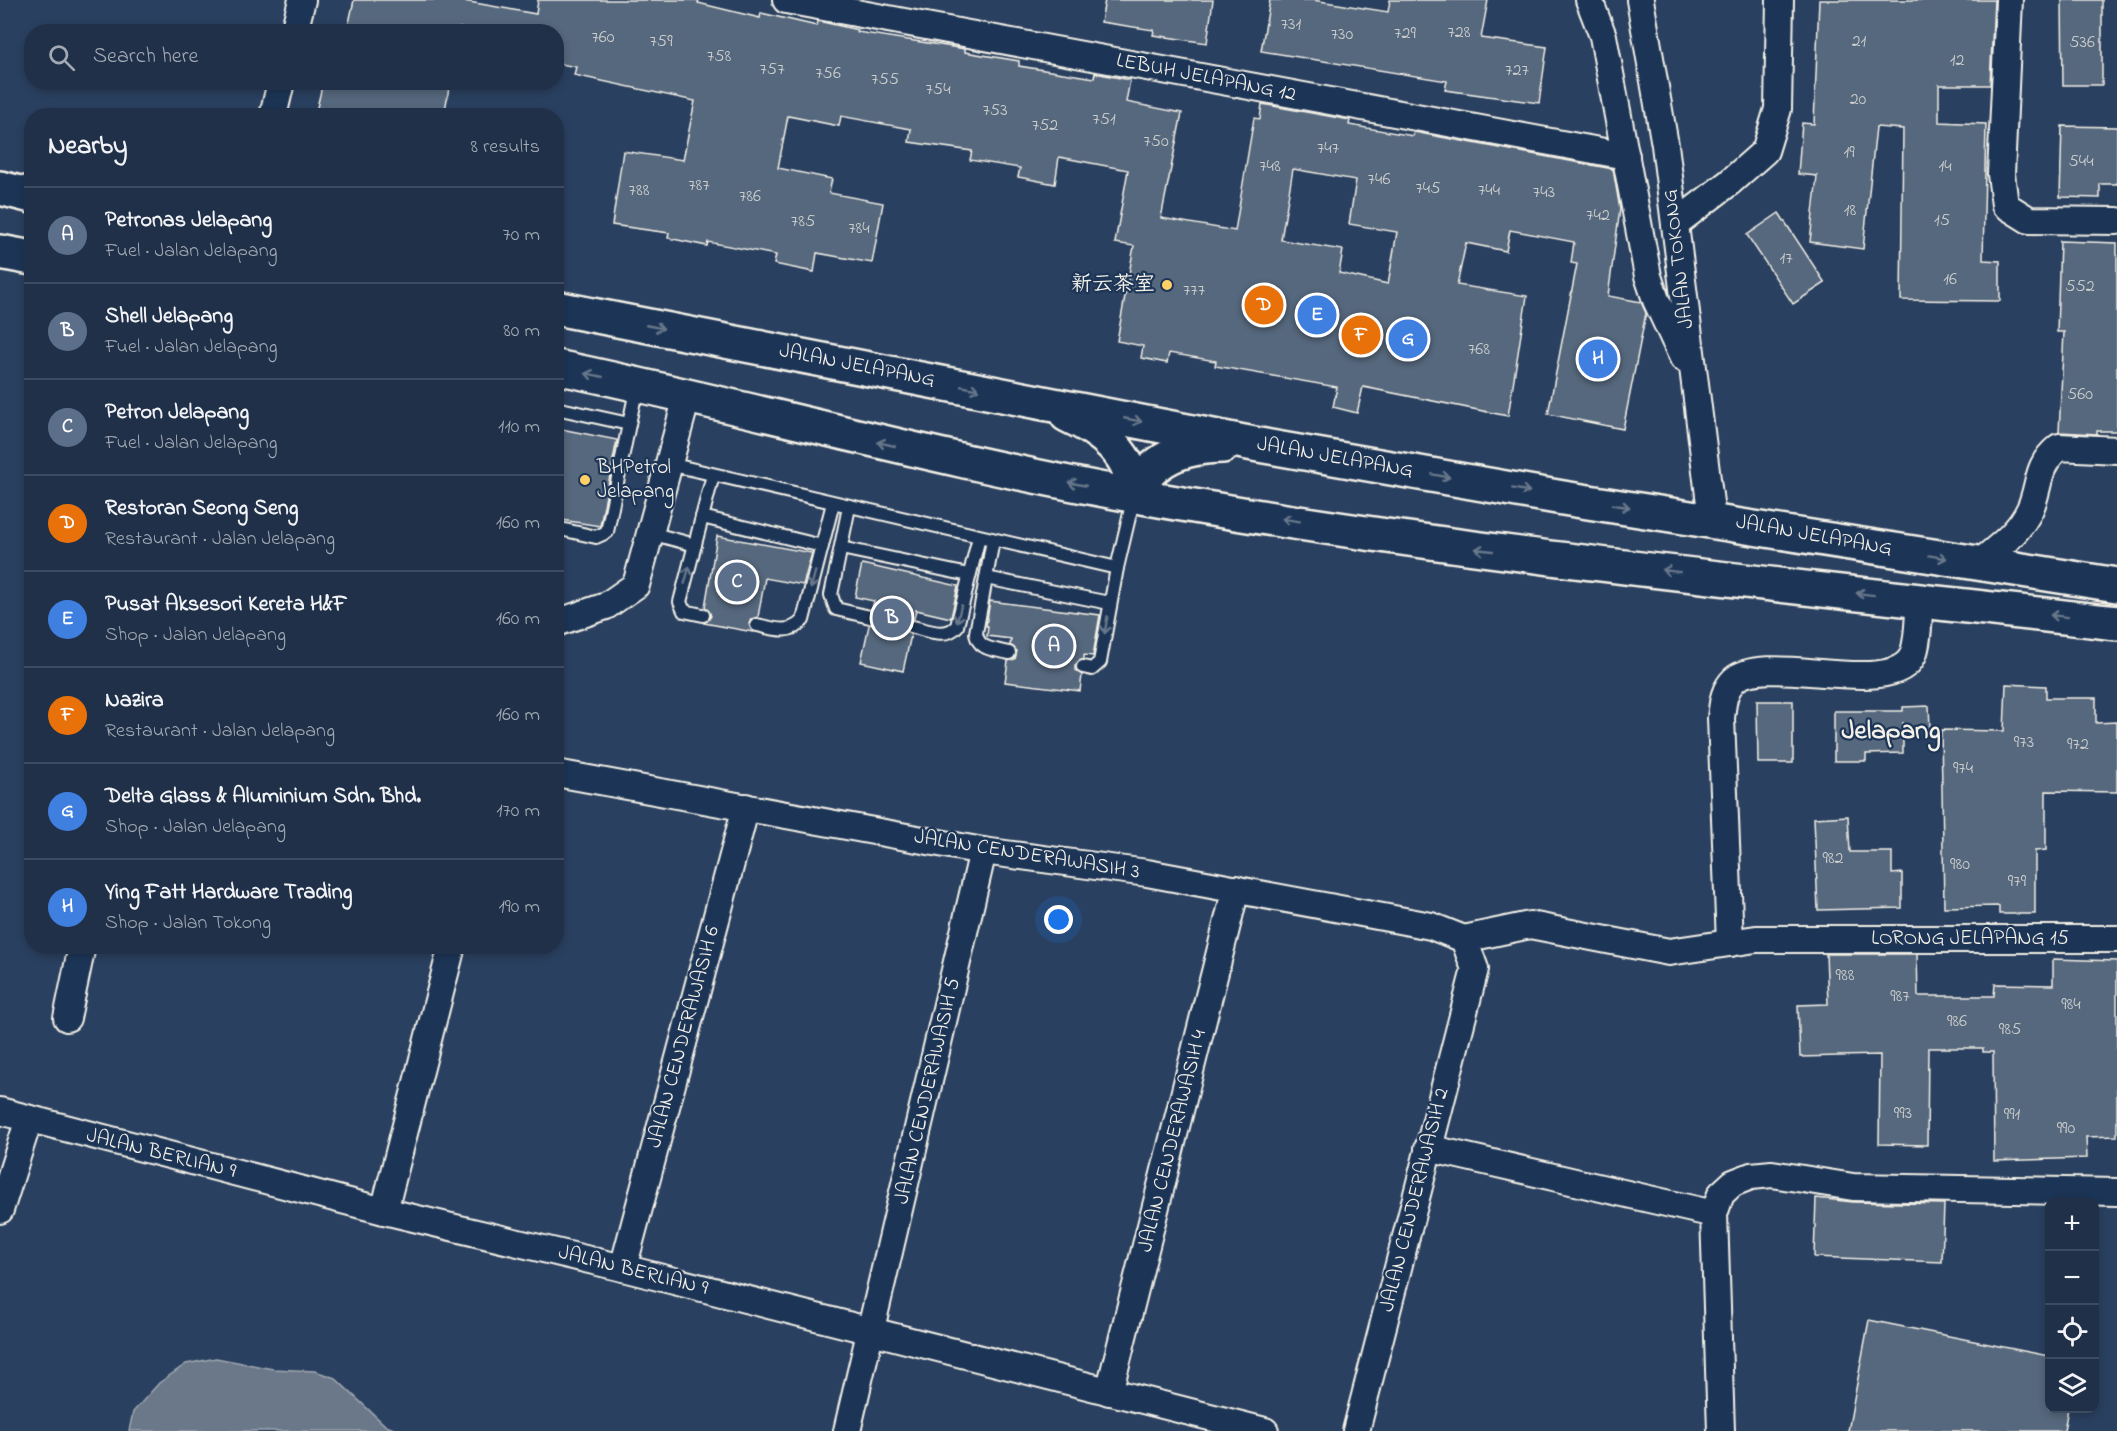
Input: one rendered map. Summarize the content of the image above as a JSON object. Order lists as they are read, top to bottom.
{
  "streets": {
    "main road": ["JALAN JELAPANG"],
    "street": [
      "LEBUH JELAPANG 12",
      "JALAN TOKONG",
      "JALAN CENDERAWASIH 3",
      "LORONG JELAPANG 15",
      "JALAN CENDERAWASIH 6",
      "JALAN CENDERAWASIH 5",
      "JALAN CENDERAWASIH 4",
      "JALAN BERLIAN 9",
      "JALAN CENDERAWASIH 2"
    ]
  },
  "crossings": [
    ["JALAN TOKONG", "JALAN JELAPANG"],
    ["JALAN CENDERAWASIH 3", "LORONG JELAPANG 15"],
    ["JALAN CENDERAWASIH 3", "JALAN CENDERAWASIH 6"],
    ["JALAN CENDERAWASIH 3", "JALAN CENDERAWASIH 5"],
    ["JALAN CENDERAWASIH 3", "JALAN CENDERAWASIH 4"],
    ["JALAN CENDERAWASIH 3", "JALAN CENDERAWASIH 2"],
    ["LORONG JELAPANG 15", "JALAN CENDERAWASIH 2"],
    ["JALAN CENDERAWASIH 6", "JALAN BERLIAN 9"],
    ["JALAN CENDERAWASIH 5", "JALAN BERLIAN 9"],
    ["JALAN CENDERAWASIH 4", "JALAN BERLIAN 9"]
  ],
  "districts": ["Jelapang"],
  "places": ["新云茶室", "BHPetrol Jelapang"],
  "house_numbers": [
    "731",
    "728",
    "729",
    "730",
    "760",
    "759",
    "21",
    "536",
    "758",
    "12",
    "757",
    "727",
    "756",
    "755",
    "754",
    "20",
    "753",
    "751",
    "752",
    "750",
    "747",
    "19",
    "544",
    "748",
    "14",
    "746",
    "787",
    "745",
    "788",
    "744",
    "743",
    "786",
    "18",
    "742",
    "15",
    "785",
    "784",
    "17",
    "16",
    "552",
    "777",
    "768",
    "560",
    "973",
    "972",
    "974",
    "982",
    "980",
    "979",
    "988",
    "987",
    "984",
    "986",
    "985",
    "993",
    "991",
    "990"
  ],
  "page": {
    "search": "Search here",
    "heading": ["Nearby", "8 results"],
    "list": [
      {
        "mark": "A",
        "name": "Petronas Jelapang",
        "note": "Fuel · Jalan Jelapang",
        "value": "70 m"
      },
      {
        "mark": "B",
        "name": "Shell Jelapang",
        "note": "Fuel · Jalan Jelapang",
        "value": "80 m"
      },
      {
        "mark": "C",
        "name": "Petron Jelapang",
        "note": "Fuel · Jalan Jelapang",
        "value": "110 m"
      },
      {
        "mark": "D",
        "name": "Restoran Seong Seng",
        "note": "Restaurant · Jalan Jelapang",
        "value": "160 m"
      },
      {
        "mark": "E",
        "name": "Pusat Aksesori Kereta H&F",
        "note": "Shop · Jalan Jelapang",
        "value": "160 m"
      },
      {
        "mark": "F",
        "name": "Nazira",
        "note": "Restaurant · Jalan Jelapang",
        "value": "160 m"
      },
      {
        "mark": "G",
        "name": "Delta Glass & Aluminium Sdn. Bhd.",
        "note": "Shop · Jalan Jelapang",
        "value": "170 m"
      },
      {
        "mark": "H",
        "name": "Ying Fatt Hardware Trading",
        "note": "Shop · Jalan Tokong",
        "value": "190 m"
      }
    ],
    "pins": [
      "D",
      "E",
      "F",
      "G",
      "H",
      "C",
      "B",
      "A"
    ],
    "map_buttons": ["+", "−"]
  }
}
